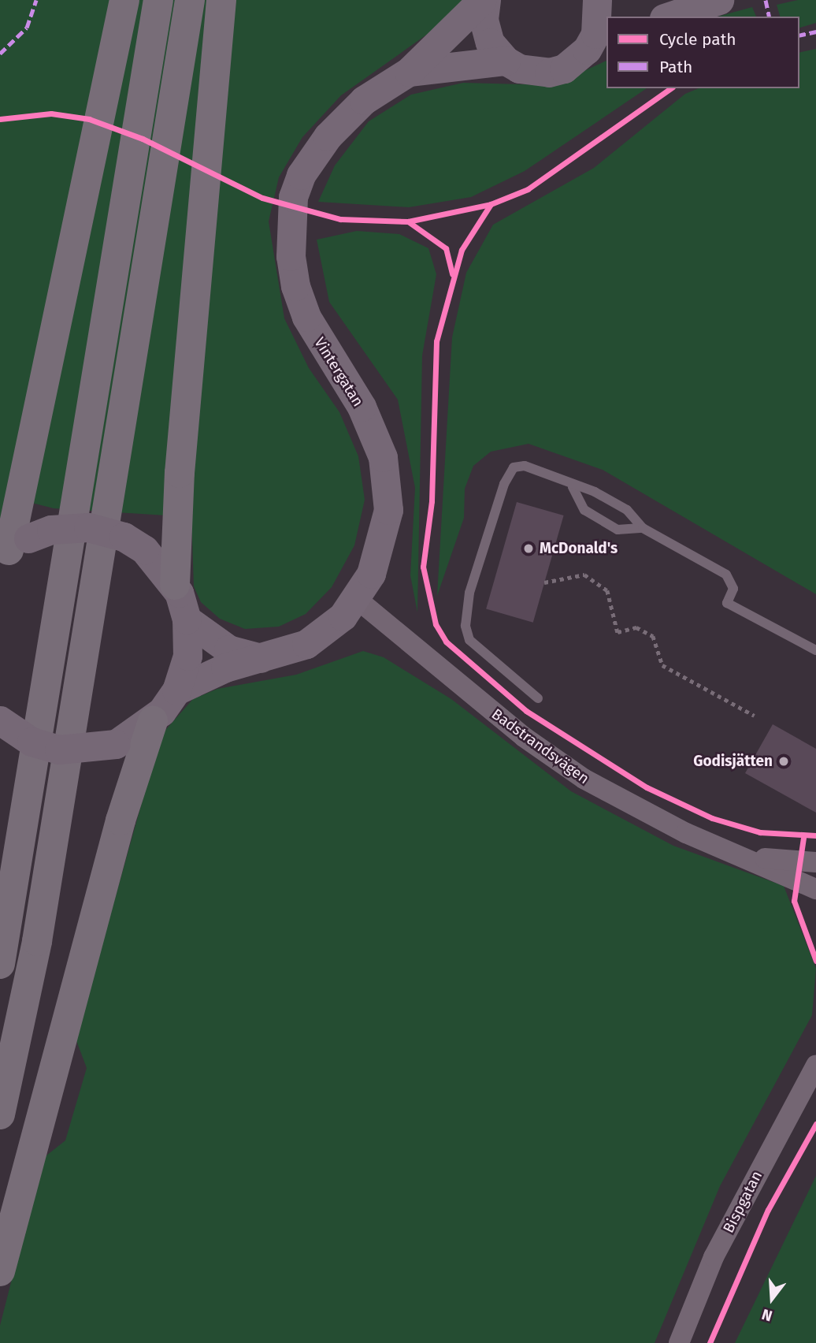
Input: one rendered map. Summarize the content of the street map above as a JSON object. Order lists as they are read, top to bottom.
{
  "streets": {
    "street": ["Vintergatan", "Badstrandsvägen", "Bispgatan"]
  },
  "crossings": [
    ["Vintergatan", "Badstrandsvägen"]
  ],
  "places": ["McDonald's", "Godisjätten"],
  "legend": ["Cycle path", "Path"],
  "north": "bottom"
}
